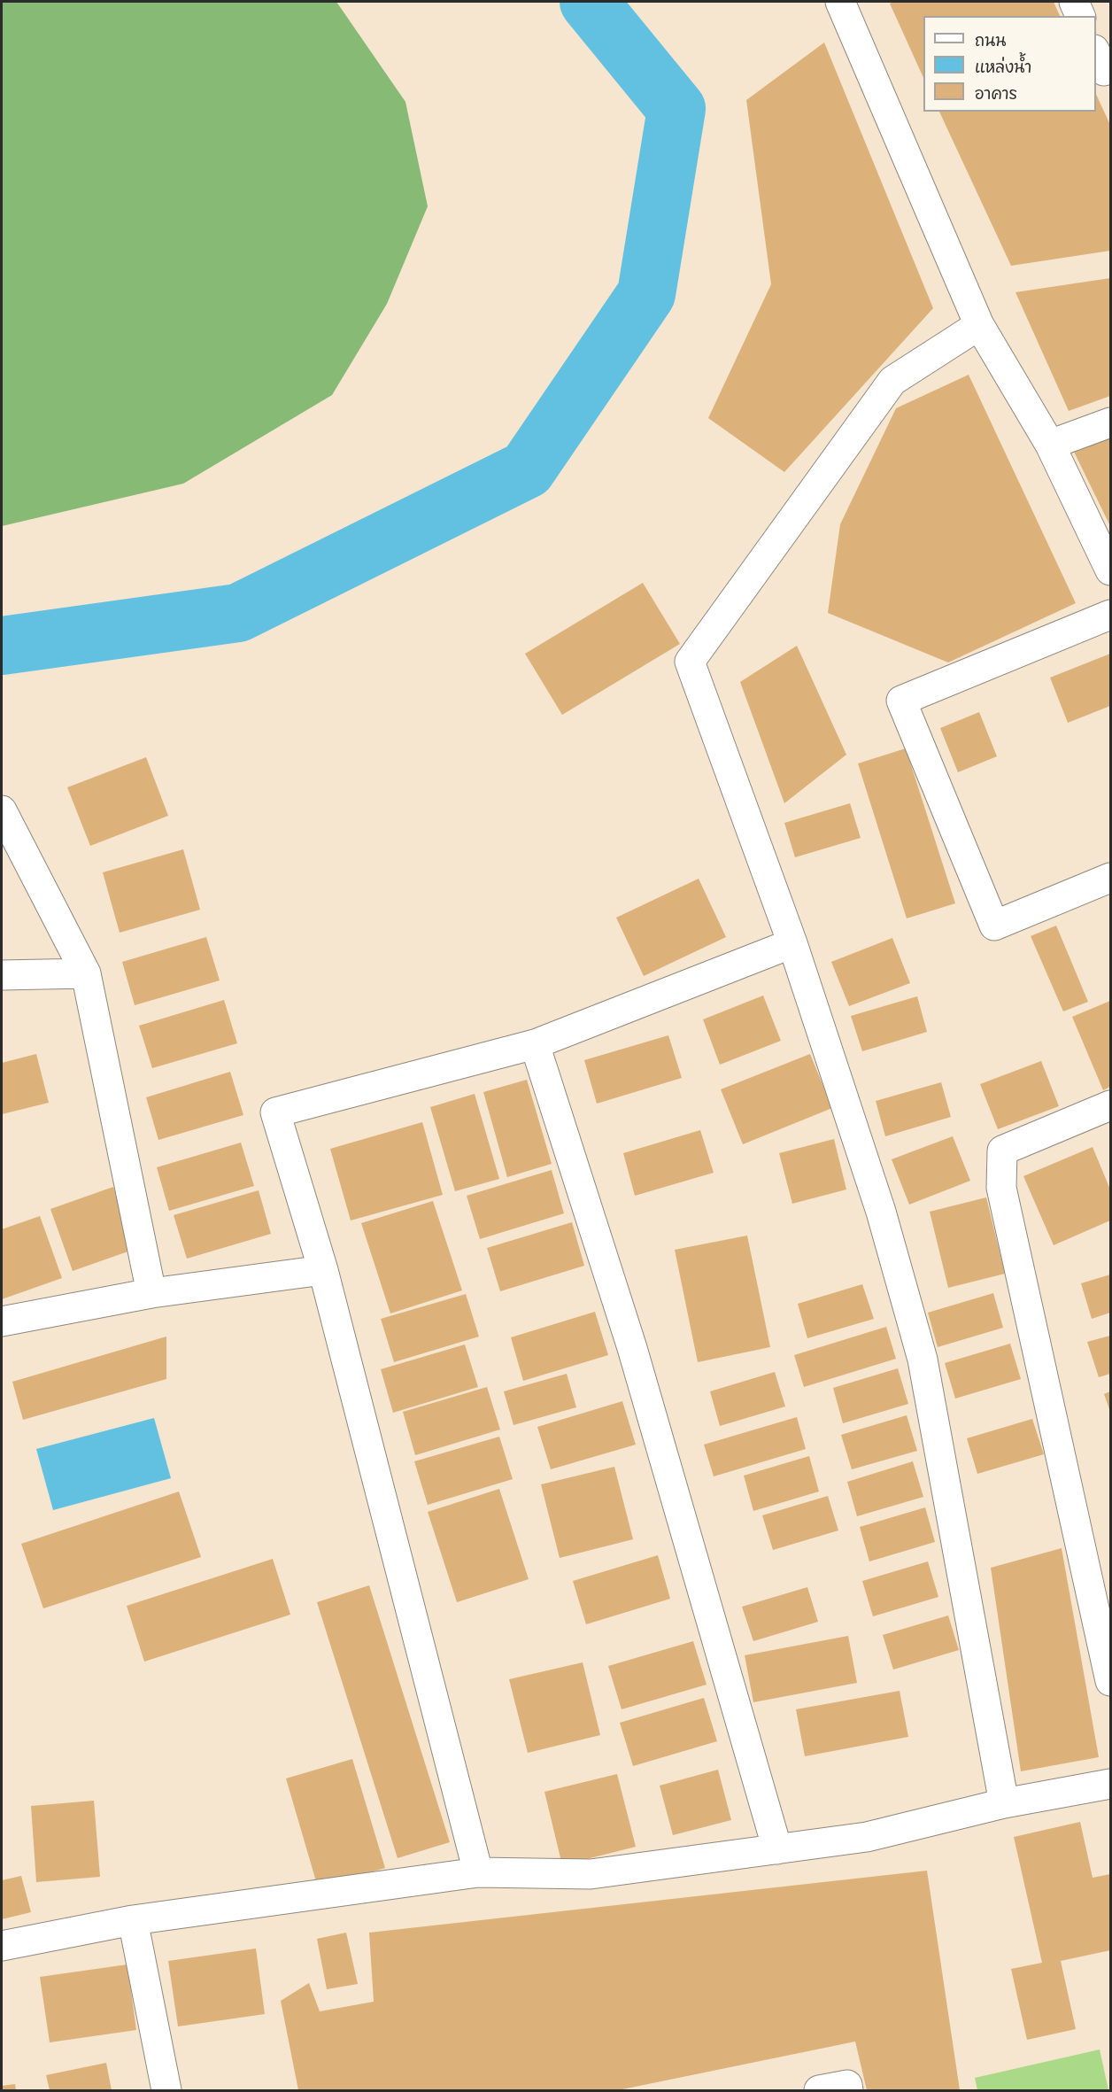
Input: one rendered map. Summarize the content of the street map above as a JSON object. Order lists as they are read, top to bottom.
{
  "legend": ["ถนน", "แหล่งน้ำ", "อาคาร"]
}
